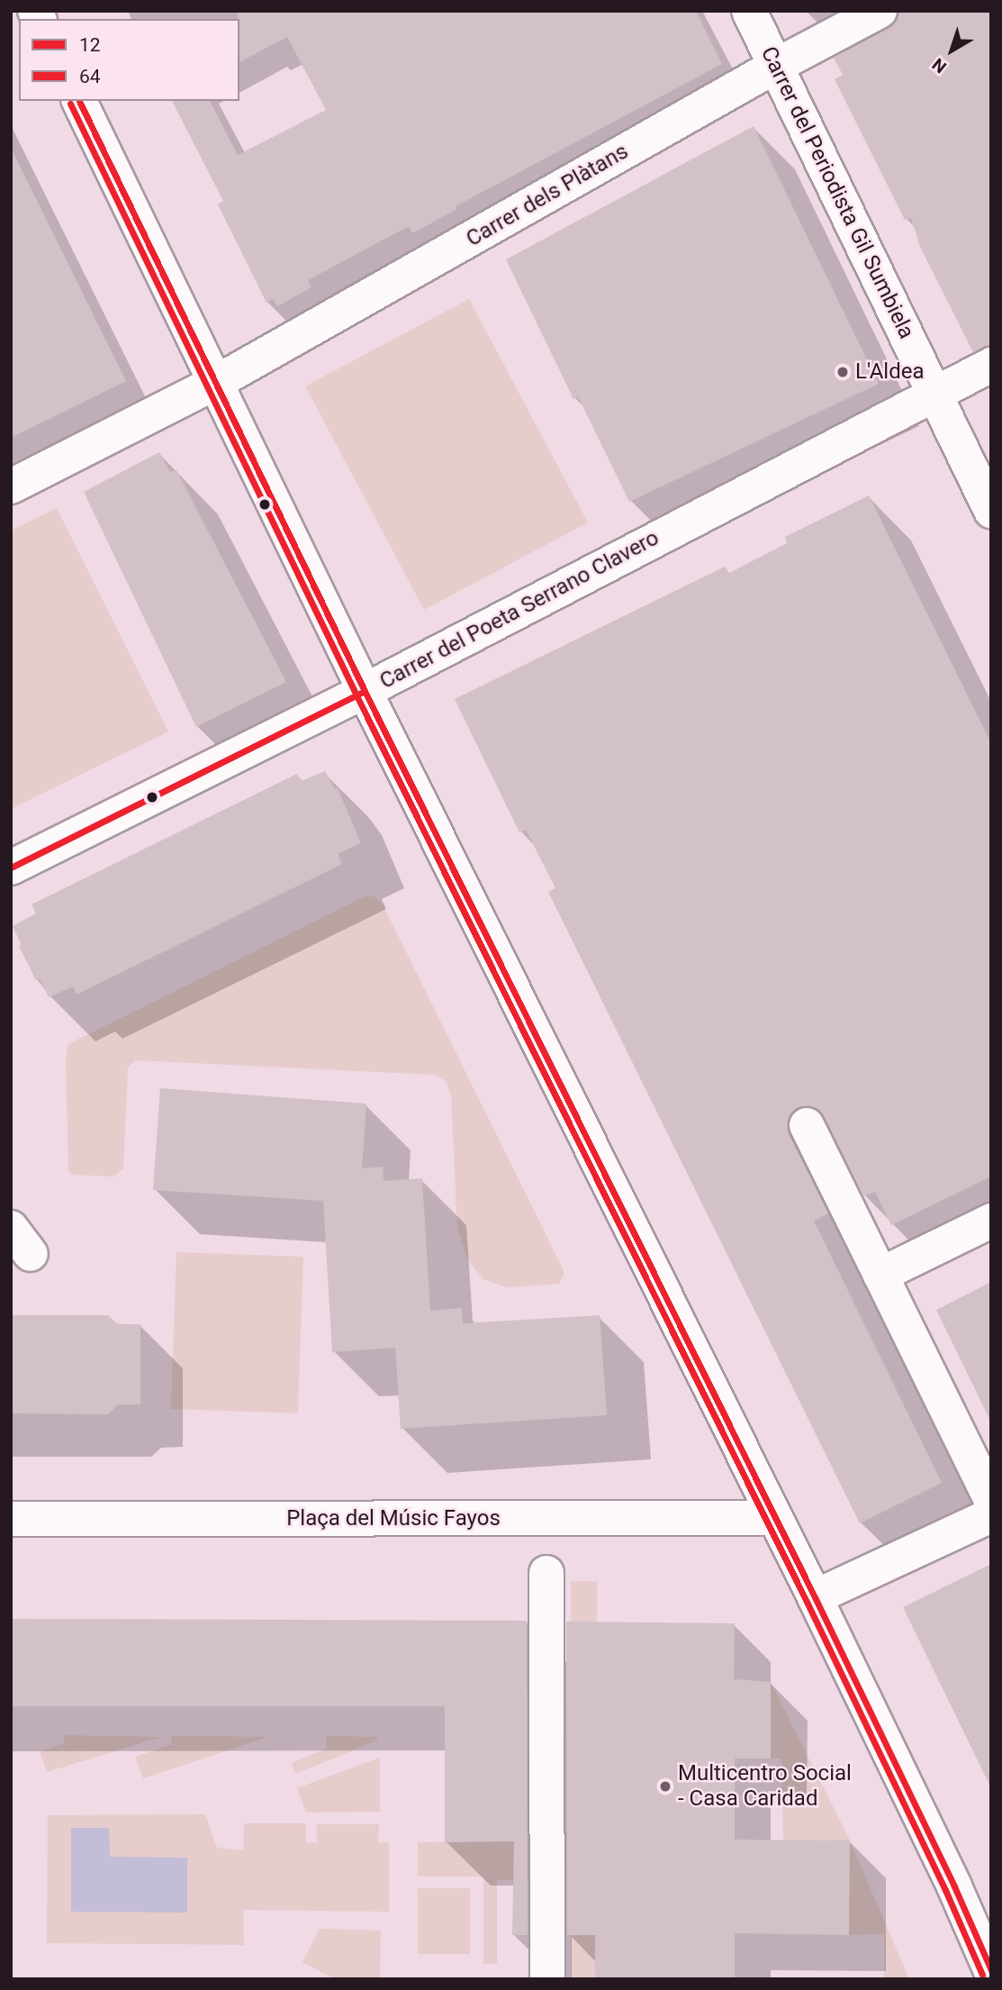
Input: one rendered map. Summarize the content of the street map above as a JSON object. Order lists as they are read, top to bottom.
{
  "streets": {
    "street": [
      "Carrer del Periodista Gil Sumbiela",
      "Carrer dels Plàtans",
      "Carrer del Poeta Serrano Clavero",
      "Plaça del Músic Fayos"
    ]
  },
  "crossings": [
    ["Carrer del Periodista Gil Sumbiela", "Carrer dels Plàtans"],
    ["Carrer del Periodista Gil Sumbiela", "Carrer del Poeta Serrano Clavero"]
  ],
  "places": ["L'Aldea", "Multicentro Social - Casa Caridad"],
  "lines": ["transit line 12", "transit line 64"],
  "legend": ["12", "64"],
  "north": "bottom left"
}
